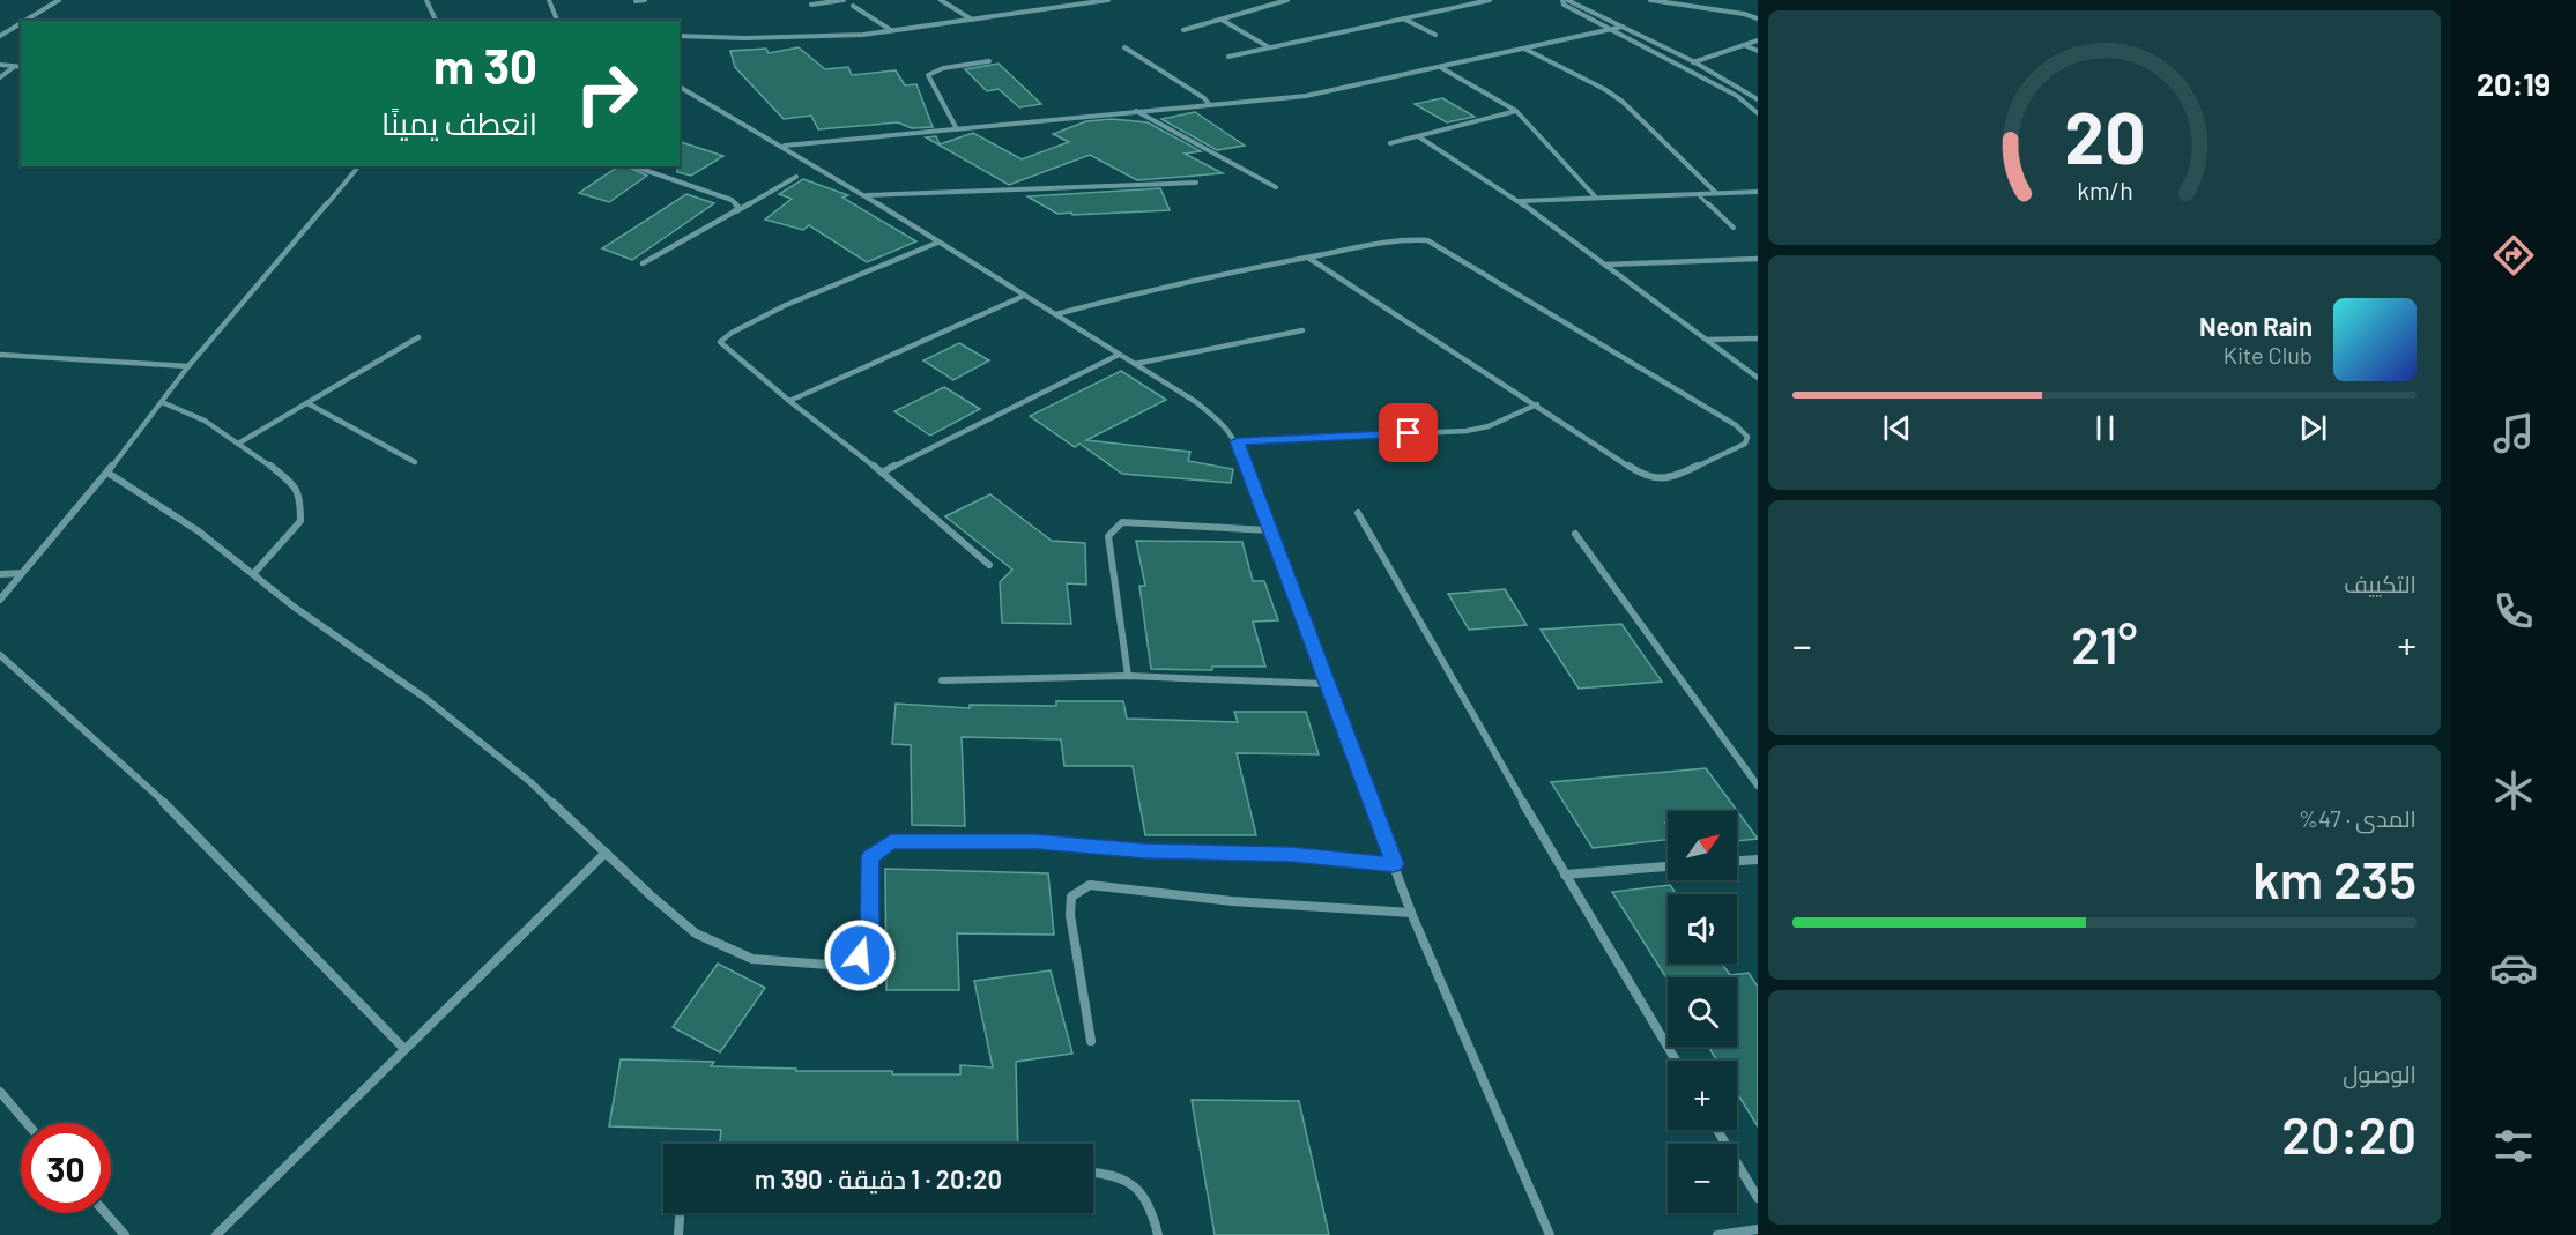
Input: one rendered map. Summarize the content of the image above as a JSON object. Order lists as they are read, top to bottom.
{
  "north": "top right",
  "page": {
    "tabs": "20:19",
    "turn": ["30 m", "انعطف يمينًا"],
    "song": ["Neon Rain", "Kite Club"],
    "tile": [
      "التكييف",
      ["المدى · 47%", "235 km"],
      ["الوصول", "20:20"]
    ],
    "heat": ["−", "21°", "+"],
    "map_buttons": ["+", "−"],
    "limit": "30",
    "trip": "20:20 · 1 دقيقة · 390 m",
    "gauge": ["20", "km/h"]
  }
}
